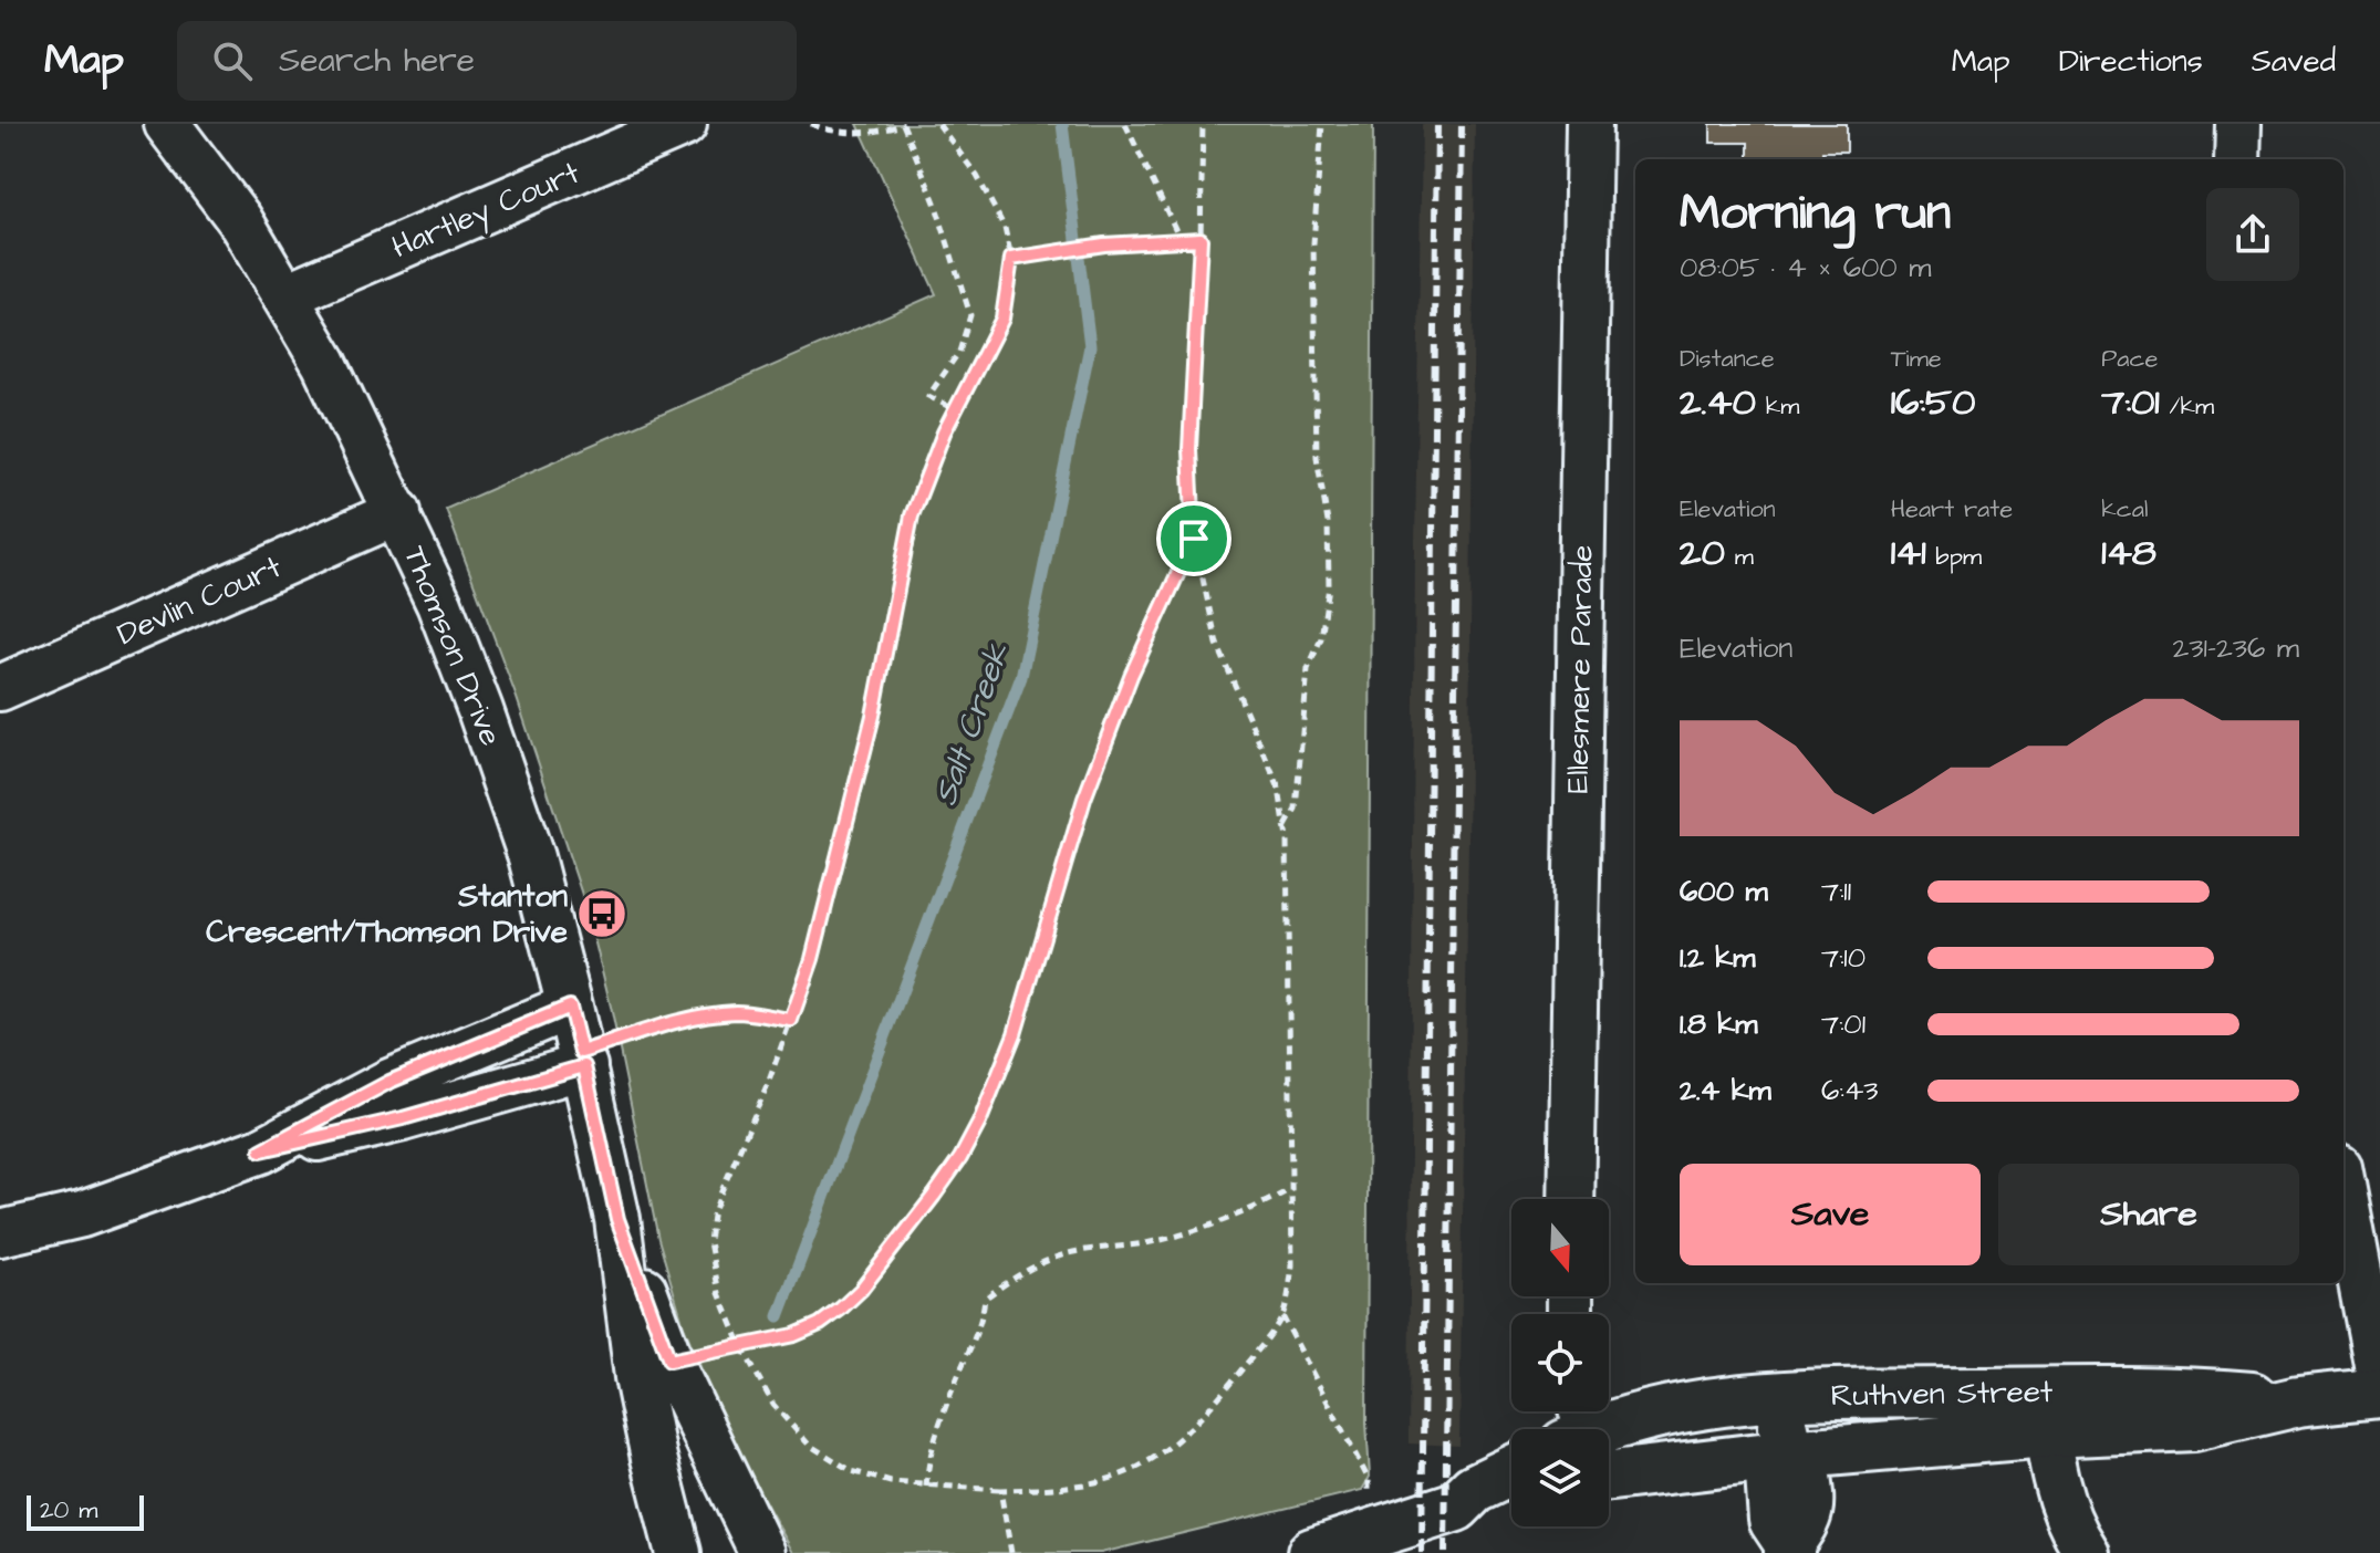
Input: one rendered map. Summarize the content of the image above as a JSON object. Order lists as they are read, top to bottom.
{
  "streets": {
    "street": [
      "Hartley Court",
      "Devlin Court",
      "Thomson Drive",
      "Ellesmere Parade",
      "Ruthven Street"
    ]
  },
  "crossings": [
    ["Hartley Court", "Thomson Drive"],
    ["Devlin Court", "Thomson Drive"]
  ],
  "water": ["Salt Creek"],
  "places": {
    "bus stop": ["Stanton Crescent/Thomson Drive"]
  },
  "scale_bar": "20 m",
  "north": "bottom",
  "page": {
    "header": "Map",
    "search": "Search here",
    "nav": ["Map", "Directions", "Saved"],
    "heading": ["Morning run", "08:05 · 4 × 600 m"],
    "stats": [
      ["Distance", "2.40 km"],
      ["Time", "16:50"],
      ["Pace", "7:01 /km"],
      ["Elevation", "20 m"],
      ["Heart rate", "141 bpm"],
      ["kcal", "148"]
    ],
    "chart": ["Elevation", "231–236 m"],
    "list": [
      {
        "name": "600 m",
        "note": "7:11"
      },
      {
        "name": "1.2 km",
        "note": "7:10"
      },
      {
        "name": "1.8 km",
        "note": "7:01"
      },
      {
        "name": "2.4 km",
        "note": "6:43"
      }
    ],
    "buttons": ["Save", "Share"],
    "scale": "20 m"
  }
}
